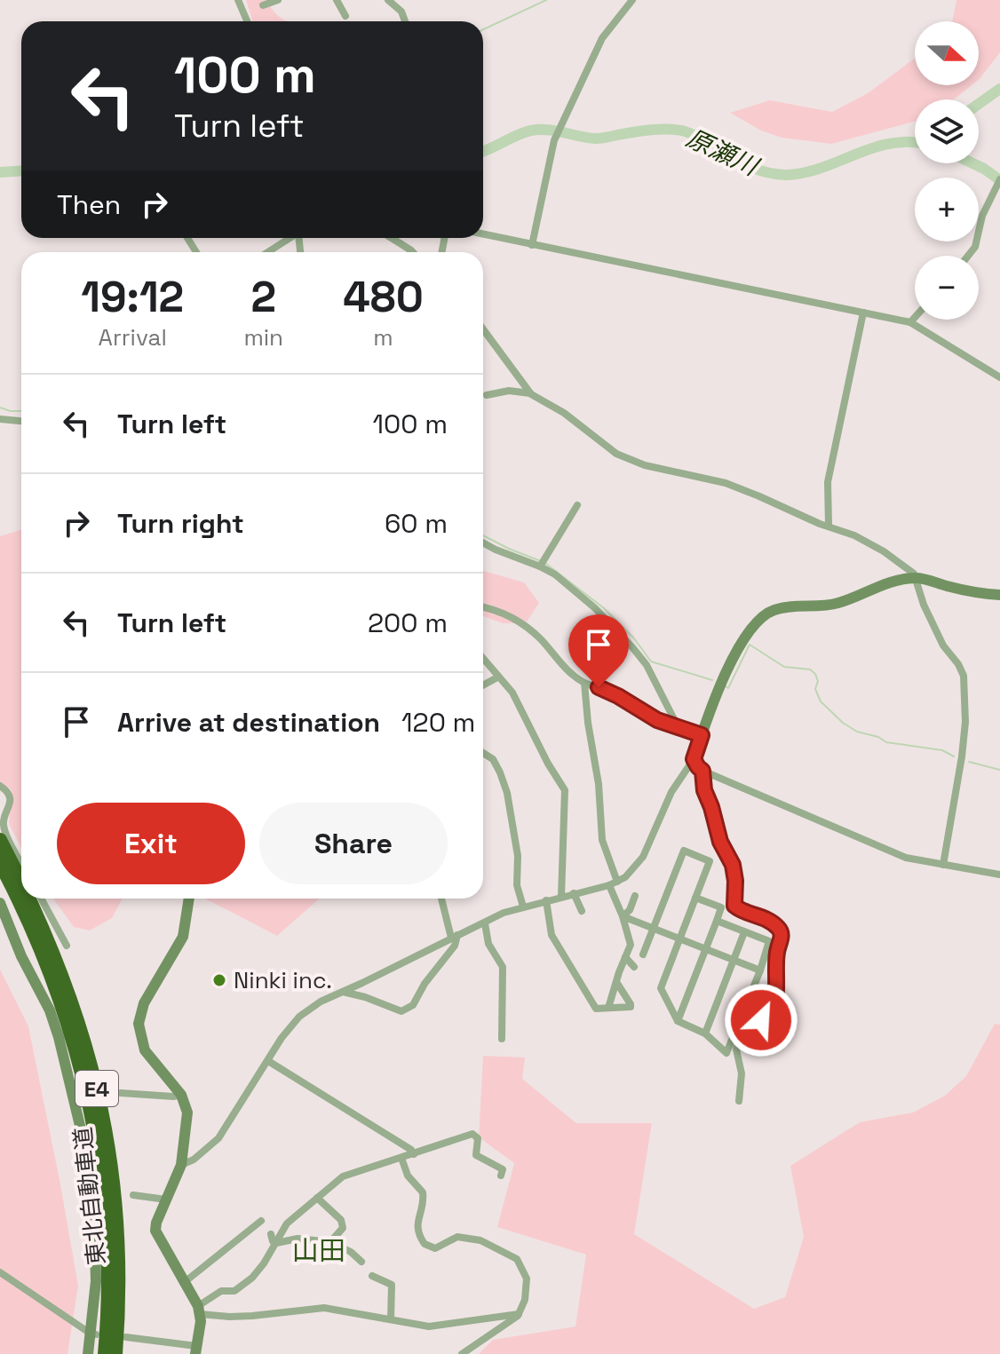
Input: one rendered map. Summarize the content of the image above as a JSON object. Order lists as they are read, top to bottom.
{
  "streets": {
    "highway": ["E4", "東北自動車道"]
  },
  "districts": ["山田"],
  "water": ["原瀬川"],
  "places": ["Ninki inc."],
  "north": "right",
  "page": {
    "map_buttons": ["+", "−"],
    "turn": ["100 m", "Turn left"],
    "then": "Then",
    "eta": [
      "19:12",
      "Arrival",
      "2",
      "min",
      "480",
      "m"
    ],
    "list": [
      {
        "name": "Turn left",
        "value": "100 m"
      },
      {
        "name": "Turn right",
        "value": "60 m"
      },
      {
        "name": "Turn left",
        "value": "200 m"
      },
      {
        "name": "Arrive at destination",
        "value": "120 m"
      }
    ],
    "buttons": ["Exit", "Share"]
  }
}
